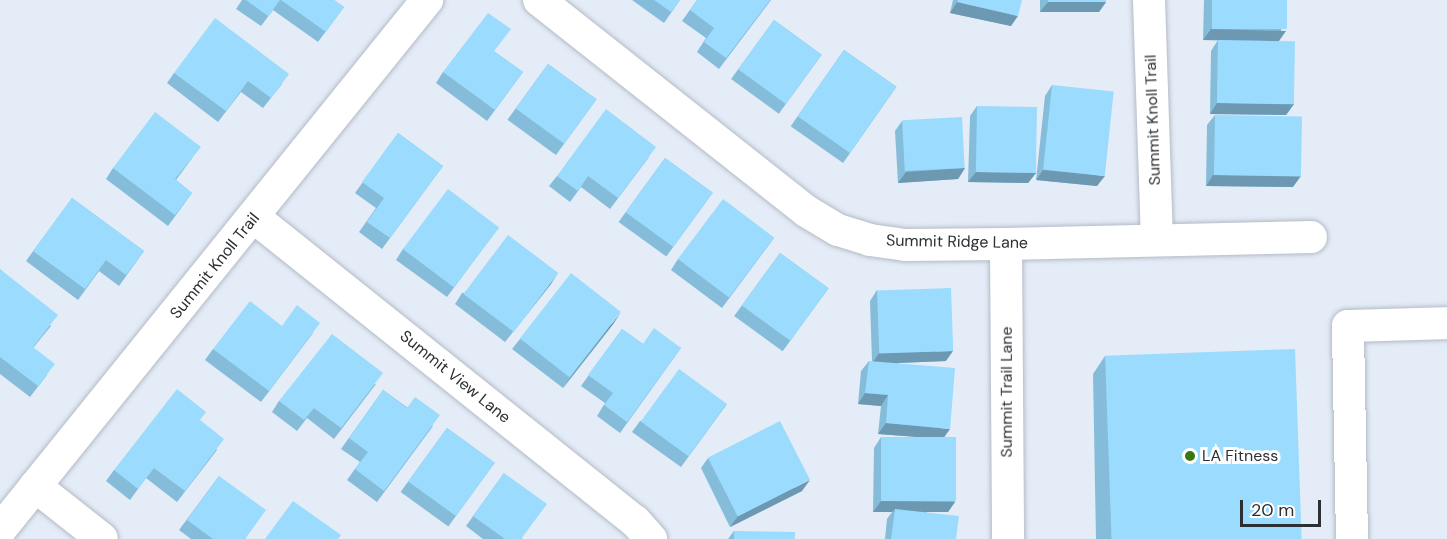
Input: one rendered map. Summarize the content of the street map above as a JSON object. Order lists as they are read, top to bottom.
{
  "streets": {
    "street": [
      "Summit Knoll Trail",
      "Summit Ridge Lane",
      "Summit View Lane",
      "Summit Trail Lane"
    ]
  },
  "crossings": [
    ["Summit Knoll Trail", "Summit Ridge Lane"],
    ["Summit Knoll Trail", "Summit View Lane"],
    ["Summit Ridge Lane", "Summit Trail Lane"]
  ],
  "places": ["LA Fitness"],
  "scale_bar": "20 m"
}
